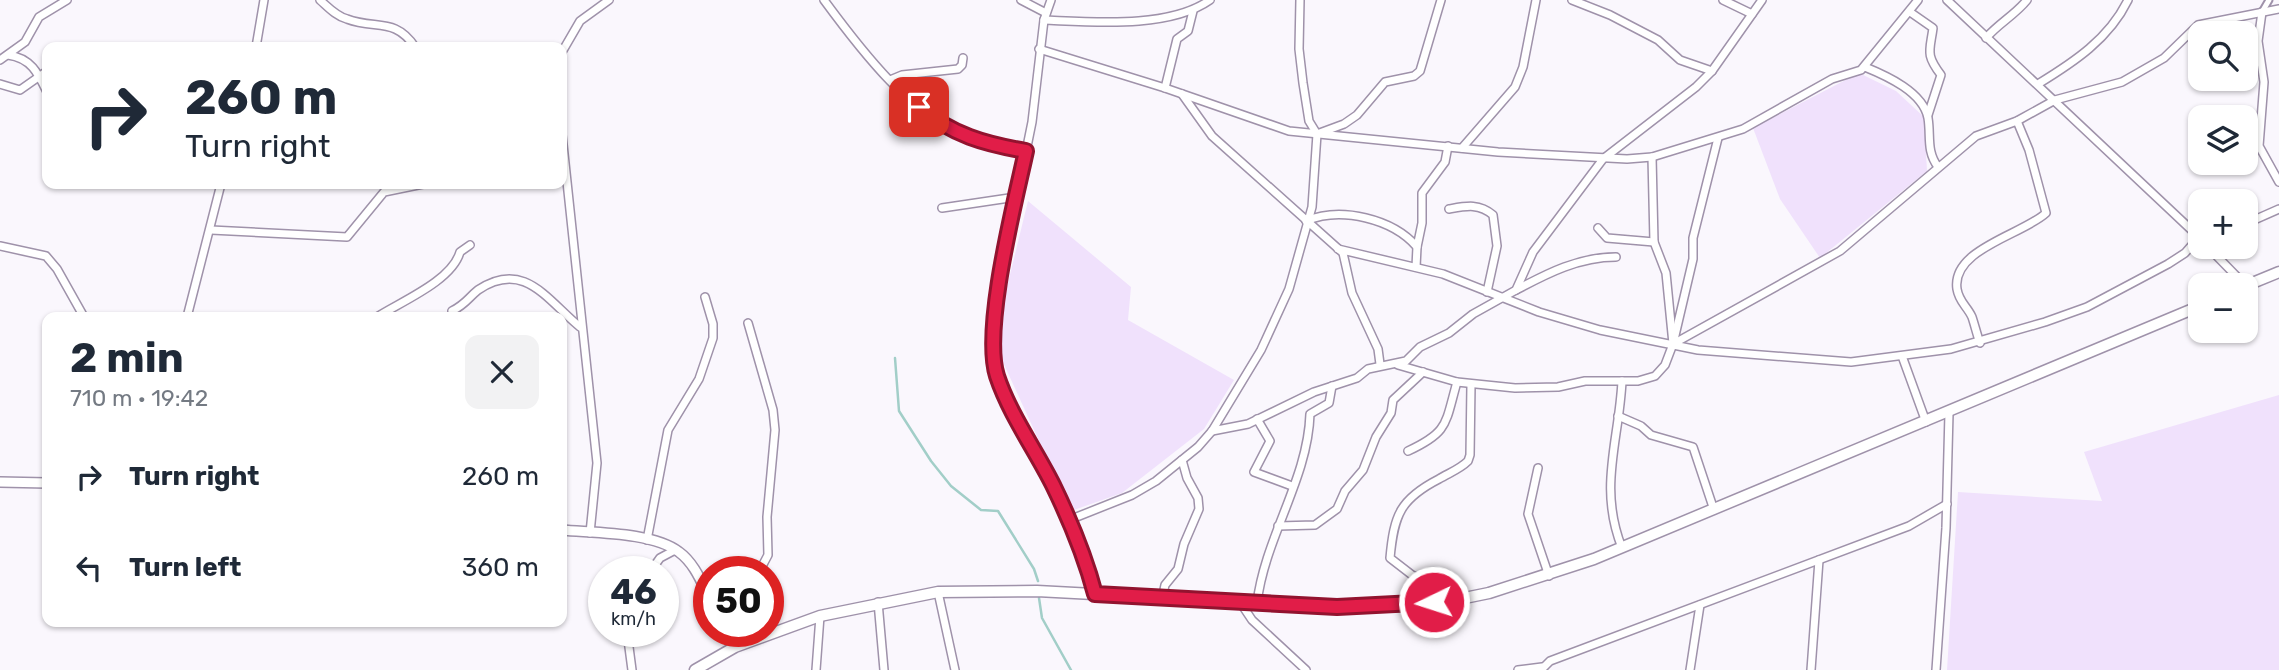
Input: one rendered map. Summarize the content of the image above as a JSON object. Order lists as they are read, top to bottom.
{
  "page": {
    "map_buttons": ["+", "−"],
    "turn": ["260 m", "Turn right"],
    "heading": ["2 min", "710 m · 19:42"],
    "list": [
      {
        "name": "Turn right",
        "value": "260 m"
      },
      {
        "name": "Turn left",
        "value": "360 m"
      }
    ],
    "speed": "46 km/h",
    "limit": "50"
  }
}
